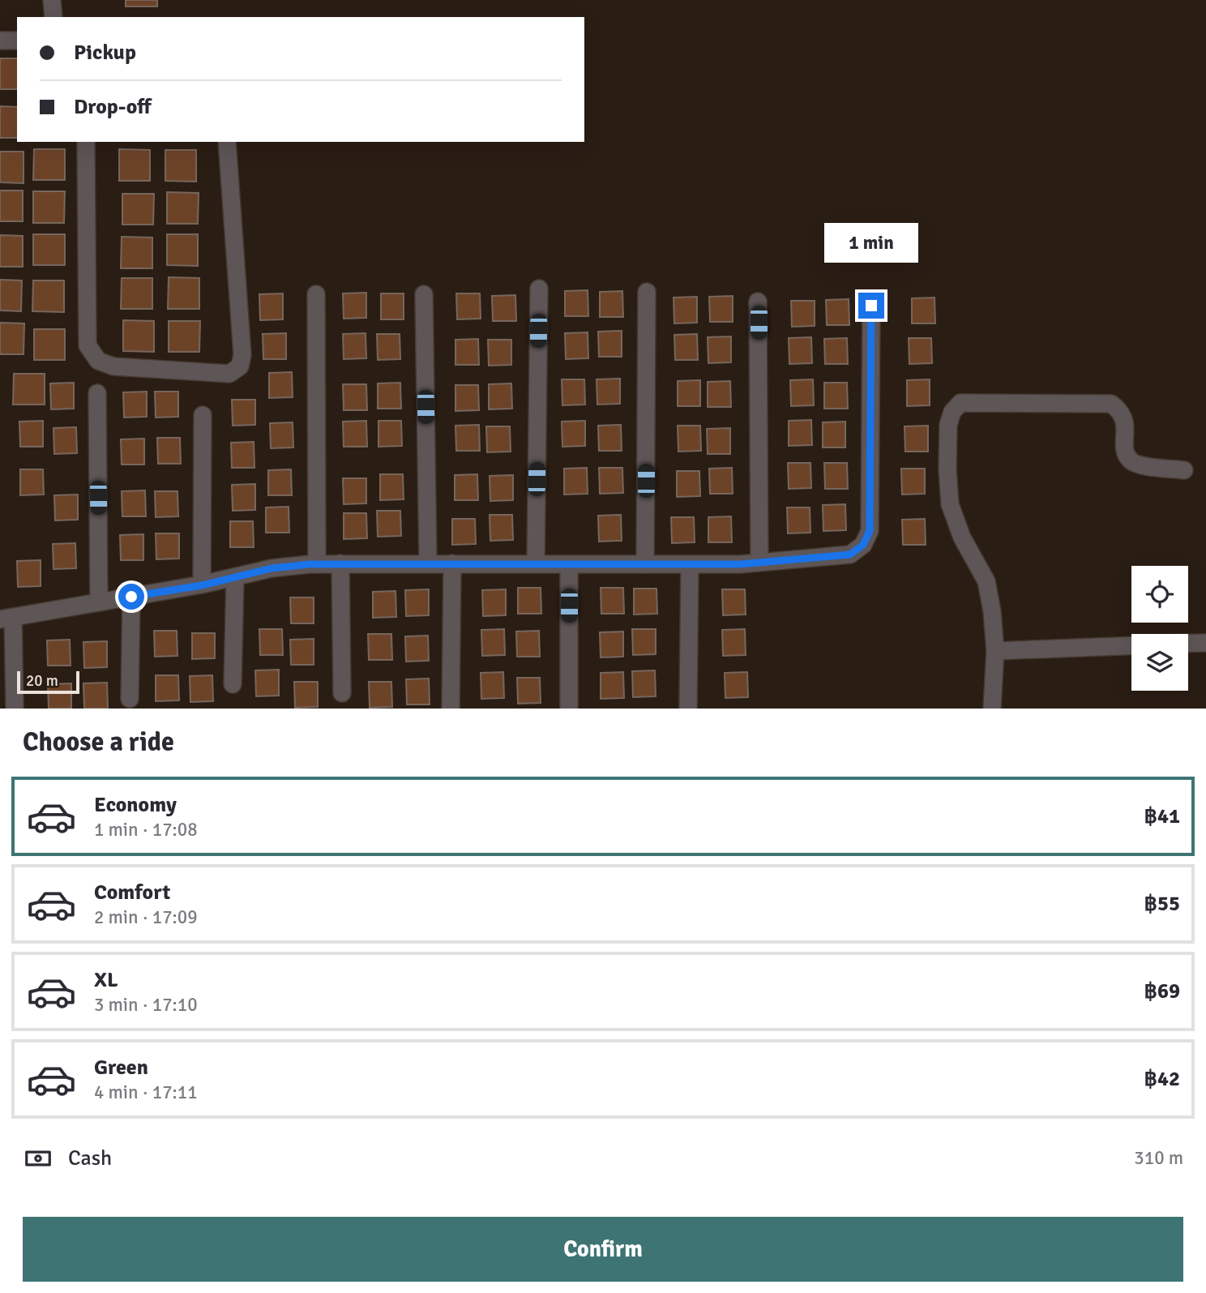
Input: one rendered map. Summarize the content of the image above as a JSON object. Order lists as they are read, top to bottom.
{
  "scale_bar": "20 m",
  "page": {
    "banner": ["Pickup", "Drop-off"],
    "bubble": "1 min",
    "scale": "20 m",
    "heading": "Choose a ride",
    "list": [
      {
        "name": "Economy",
        "note": "1 min · 17:08",
        "value": "฿41"
      },
      {
        "name": "Comfort",
        "note": "2 min · 17:09",
        "value": "฿55"
      },
      {
        "name": "XL",
        "note": "3 min · 17:10",
        "value": "฿69"
      },
      {
        "name": "Green",
        "note": "4 min · 17:11",
        "value": "฿42"
      }
    ],
    "pay": ["Cash", "310 m"],
    "buttons": "Confirm"
  }
}
